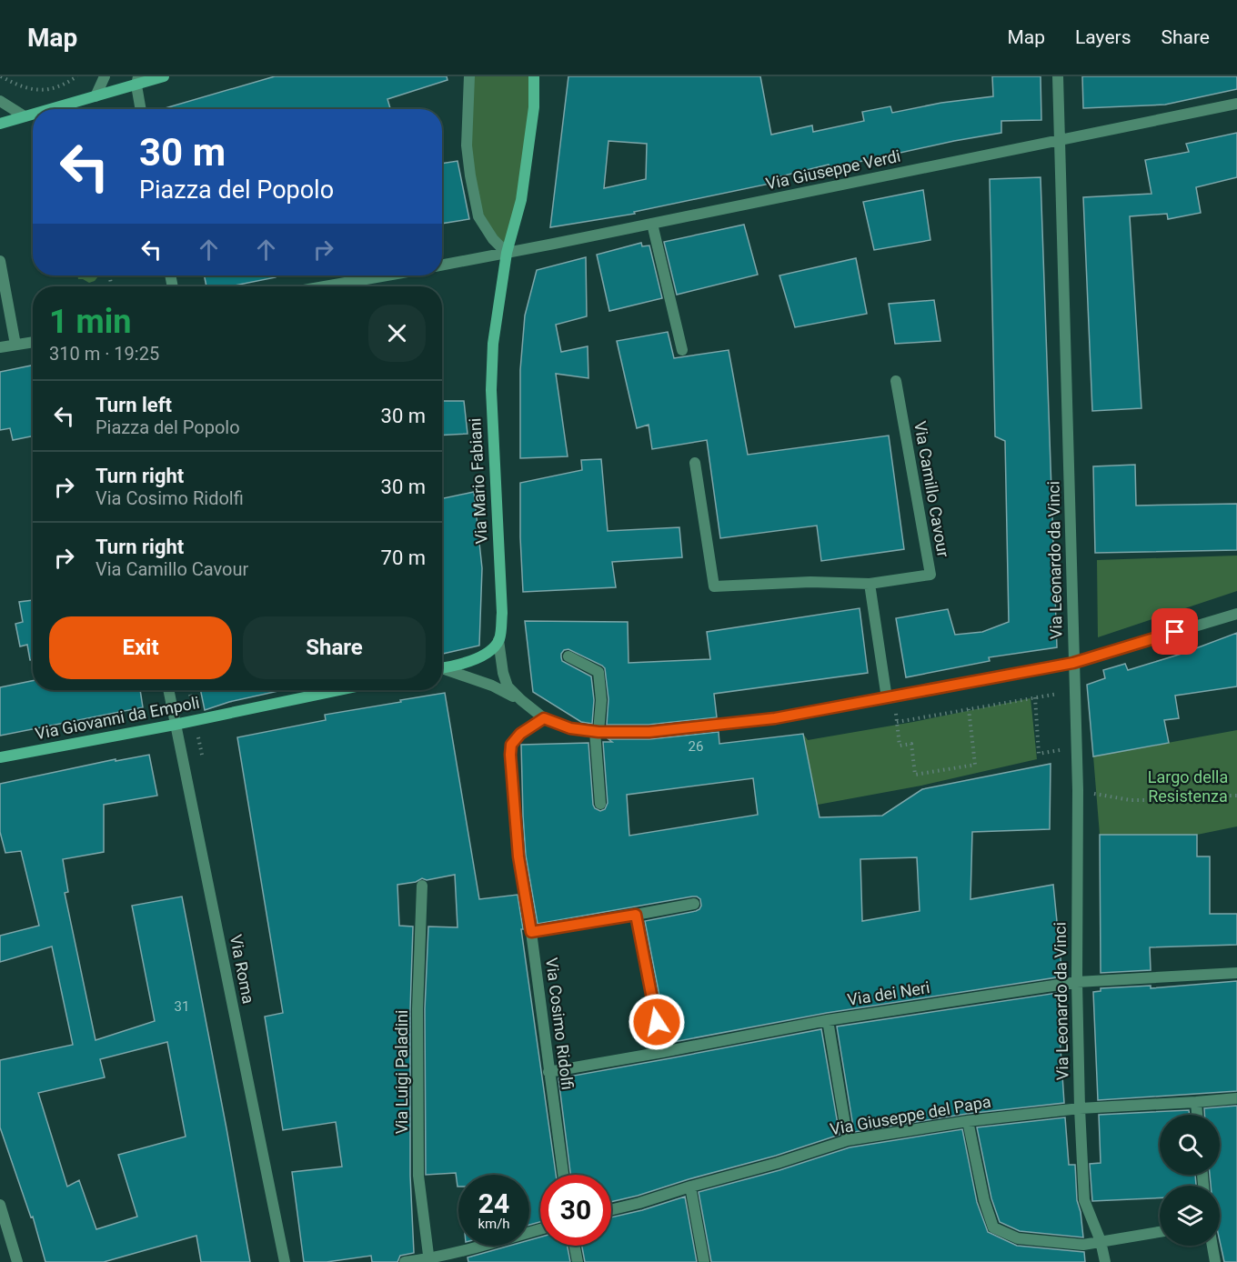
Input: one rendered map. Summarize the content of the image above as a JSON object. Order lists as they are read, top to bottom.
{
  "streets": {
    "main road": ["Via Mario Fabiani", "Via Giovanni da Empoli"],
    "street": [
      "Via Giuseppe Verdi",
      "Via Camillo Cavour",
      "Via Leonardo da Vinci",
      "Via Roma",
      "Via dei Neri",
      "Via Cosimo Ridolfi",
      "Via Luigi Paladini",
      "Via Giuseppe del Papa"
    ]
  },
  "crossings": [
    ["Via Giuseppe Verdi", "Via Mario Fabiani"],
    ["Via Giuseppe Verdi", "Via Leonardo da Vinci"],
    ["Via Leonardo da Vinci", "Via dei Neri"],
    ["Via Leonardo da Vinci", "Via Giuseppe del Papa"],
    ["Via Giovanni da Empoli", "Via Roma"],
    ["Via dei Neri", "Via Cosimo Ridolfi"]
  ],
  "parks": ["Largo della Resistenza"],
  "house_numbers": ["26", "31"],
  "page": {
    "header": "Map",
    "nav": ["Map", "Layers", "Share"],
    "turn": ["30 m", "Piazza del Popolo"],
    "heading": ["1 min", "310 m · 19:25"],
    "list": [
      {
        "name": "Turn left",
        "note": "Piazza del Popolo",
        "value": "30 m"
      },
      {
        "name": "Turn right",
        "note": "Via Cosimo Ridolfi",
        "value": "30 m"
      },
      {
        "name": "Turn right",
        "note": "Via Camillo Cavour",
        "value": "70 m"
      }
    ],
    "buttons": ["Exit", "Share"],
    "speed": "24 km/h",
    "limit": "30"
  }
}
